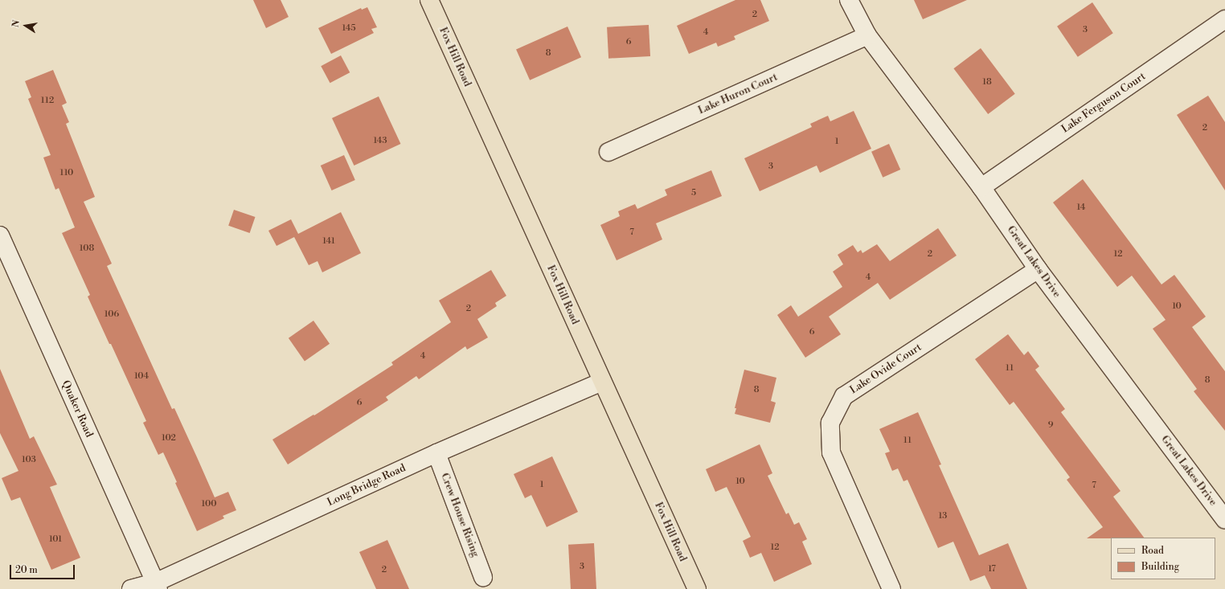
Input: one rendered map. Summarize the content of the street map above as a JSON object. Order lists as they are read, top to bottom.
{
  "streets": {
    "main road": ["Fox Hill Road"],
    "street": [
      "Lake Huron Court",
      "Lake Ferguson Court",
      "Great Lakes Drive",
      "Lake Ovide Court",
      "Quaker Road",
      "Long Bridge Road",
      "Crew House Rising"
    ]
  },
  "crossings": [
    ["Fox Hill Road", "Long Bridge Road"],
    ["Lake Huron Court", "Great Lakes Drive"],
    ["Lake Ferguson Court", "Great Lakes Drive"],
    ["Great Lakes Drive", "Lake Ovide Court"],
    ["Quaker Road", "Long Bridge Road"],
    ["Long Bridge Road", "Crew House Rising"]
  ],
  "house_numbers": [
    "2",
    "145",
    "3",
    "4",
    "6",
    "8",
    "18",
    "112",
    "2",
    "143",
    "1",
    "3",
    "110",
    "5",
    "14",
    "7",
    "141",
    "108",
    "2",
    "12",
    "4",
    "10",
    "2",
    "106",
    "6",
    "4",
    "11",
    "104",
    "8",
    "8",
    "6",
    "9",
    "102",
    "11",
    "103",
    "10",
    "1",
    "7",
    "100",
    "13",
    "101",
    "12",
    "3",
    "17",
    "2"
  ],
  "legend": ["Road", "Building"],
  "scale_bar": "20 m",
  "north": "left"
}
